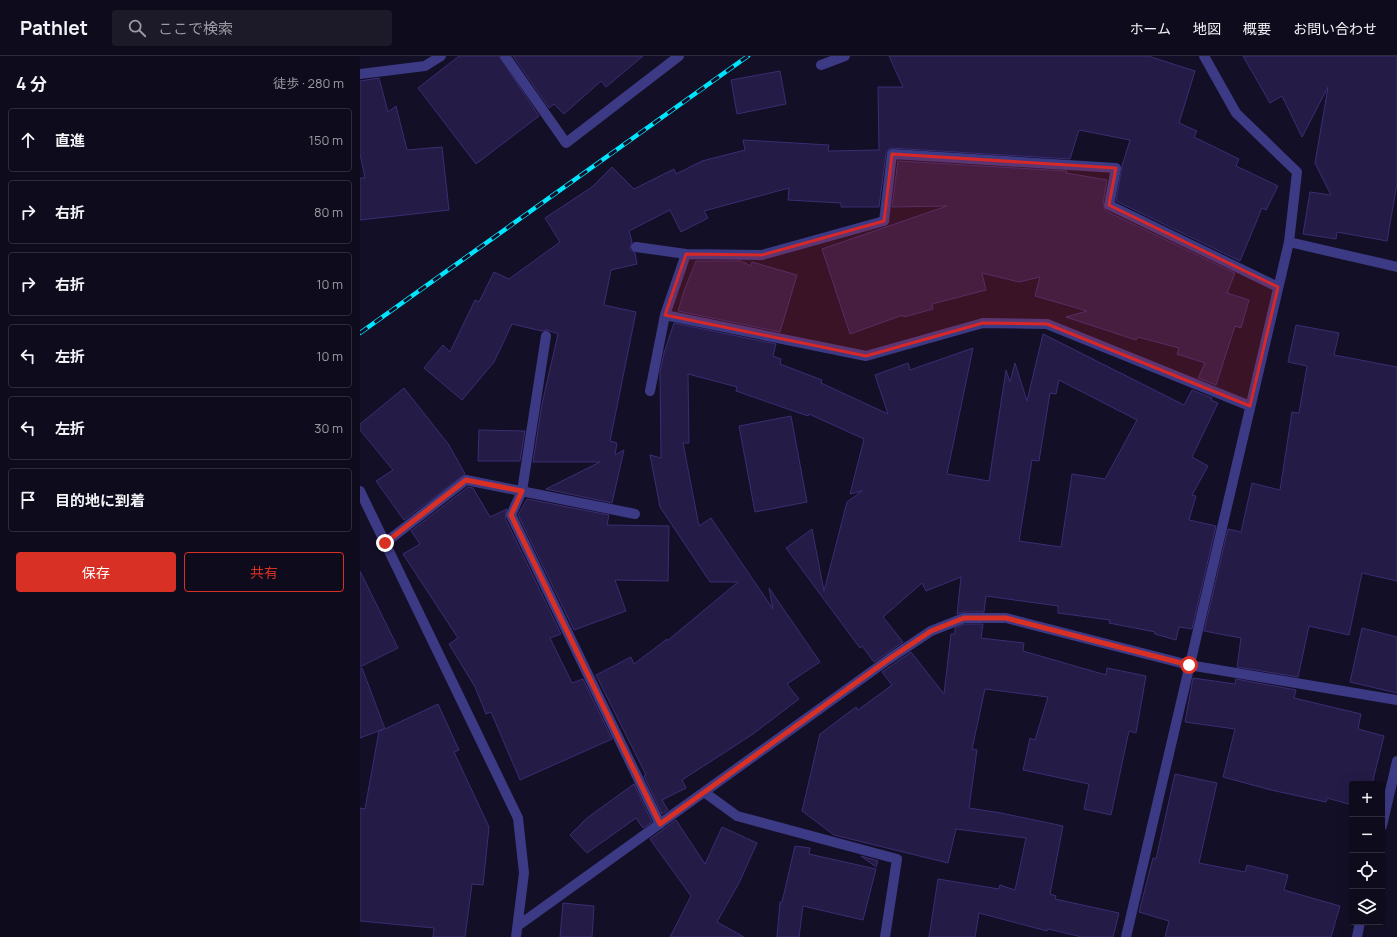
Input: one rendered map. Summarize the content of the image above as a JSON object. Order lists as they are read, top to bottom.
{
  "page": {
    "header": "Pathlet",
    "search": "ここで検索",
    "nav": [
      "ホーム",
      "地図",
      "概要",
      "お問い合わせ"
    ],
    "heading": ["4 分", "徒歩 · 280 m"],
    "list": [
      ["直進", "150 m"],
      ["右折", "80 m"],
      ["右折", "10 m"],
      ["左折", "10 m"],
      ["左折", "30 m"],
      "目的地に到着"
    ],
    "buttons": ["保存", "共有"],
    "map_buttons": ["+", "−"]
  }
}
